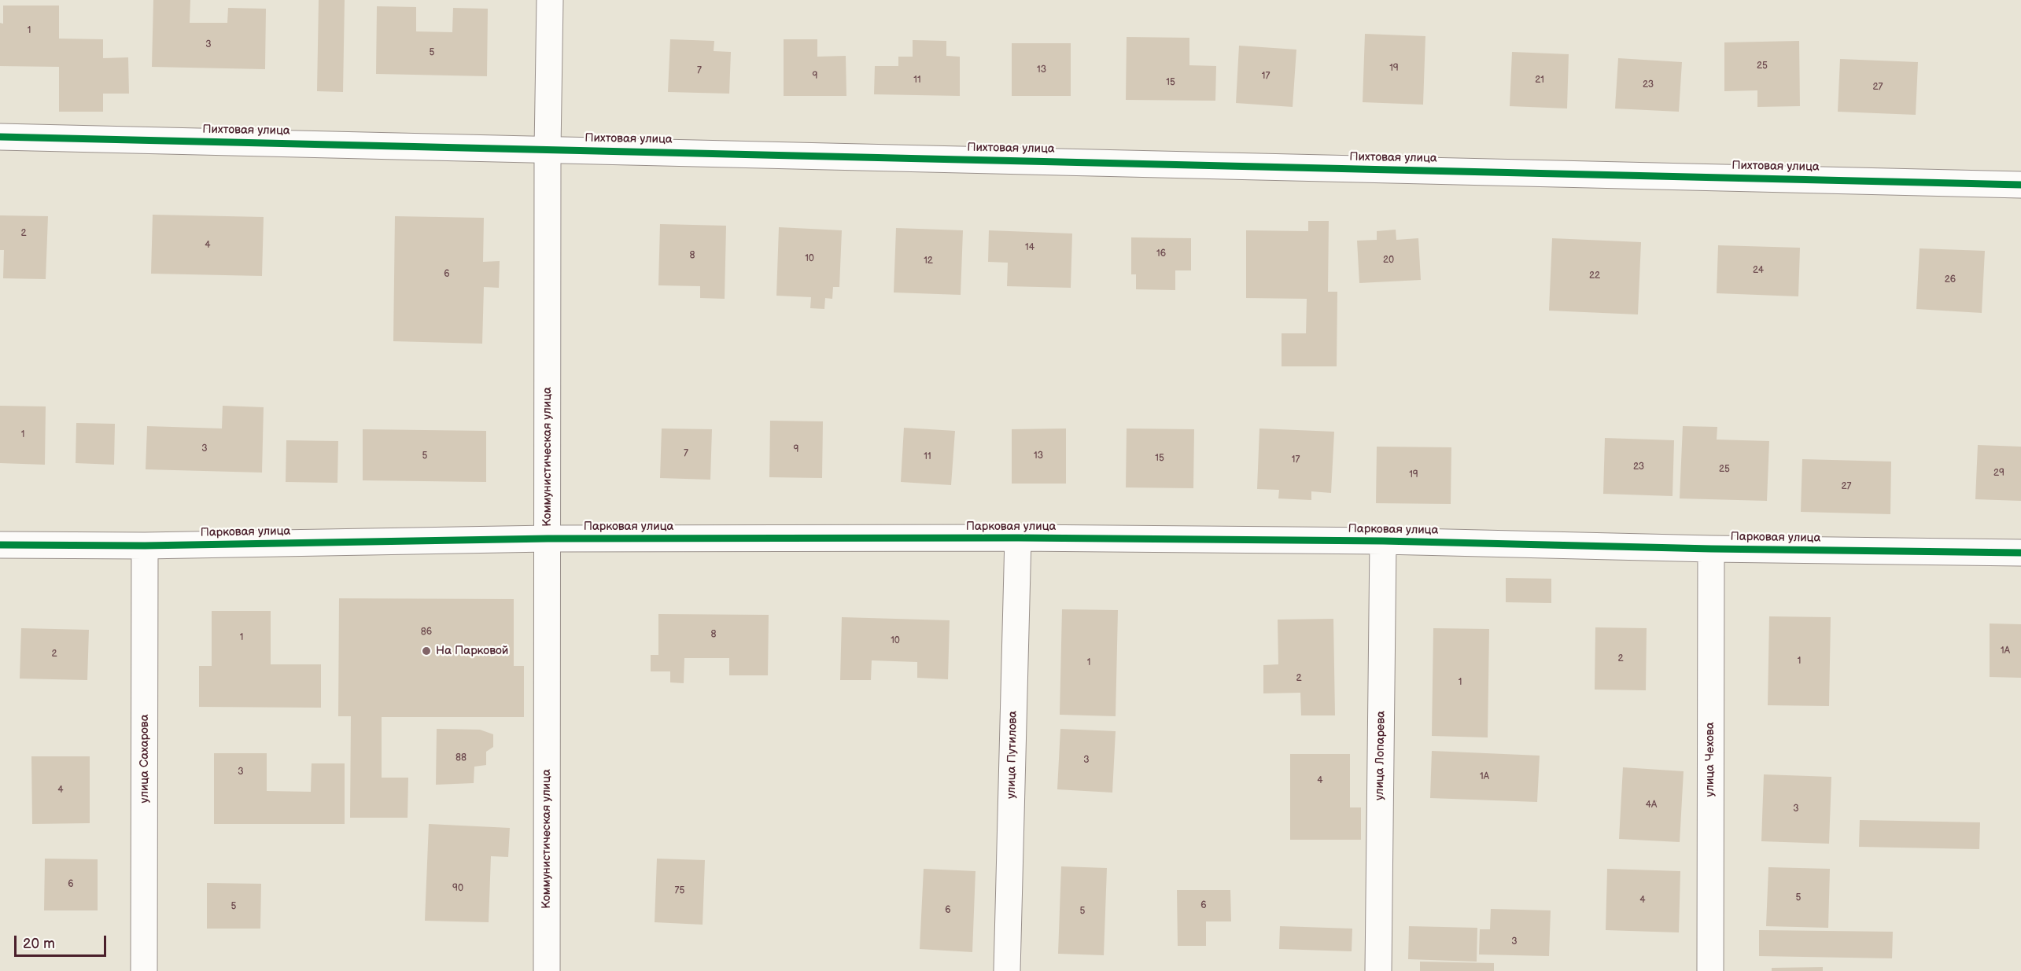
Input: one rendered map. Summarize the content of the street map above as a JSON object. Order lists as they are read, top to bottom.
{
  "streets": {
    "street": [
      "Пихтовая улица",
      "Коммунистическая улица",
      "Парковая улица",
      "улица Путилова",
      "улица Лопарева",
      "улица Сахарова",
      "улица Чехова"
    ]
  },
  "crossings": [
    ["Пихтовая улица", "Коммунистическая улица"],
    ["Коммунистическая улица", "Парковая улица"],
    ["Парковая улица", "улица Путилова"],
    ["Парковая улица", "улица Лопарева"],
    ["Парковая улица", "улица Сахарова"],
    ["Парковая улица", "улица Чехова"]
  ],
  "places": ["На Парковой"],
  "house_numbers": [
    "1",
    "3",
    "5",
    "25",
    "19",
    "13",
    "7",
    "9",
    "17",
    "11",
    "21",
    "15",
    "23",
    "27",
    "2",
    "4",
    "14",
    "16",
    "8",
    "10",
    "20",
    "12",
    "24",
    "6",
    "22",
    "26",
    "1",
    "3",
    "9",
    "7",
    "5",
    "13",
    "11",
    "15",
    "17",
    "23",
    "25",
    "29",
    "19",
    "27",
    "86",
    "8",
    "1",
    "10",
    "1А",
    "2",
    "2",
    "1",
    "1",
    "2",
    "1",
    "88",
    "3",
    "3",
    "1А",
    "4",
    "4",
    "4А",
    "3",
    "6",
    "90",
    "75",
    "5",
    "4",
    "6",
    "5",
    "6",
    "5",
    "3"
  ],
  "scale_bar": "20 m"
}
